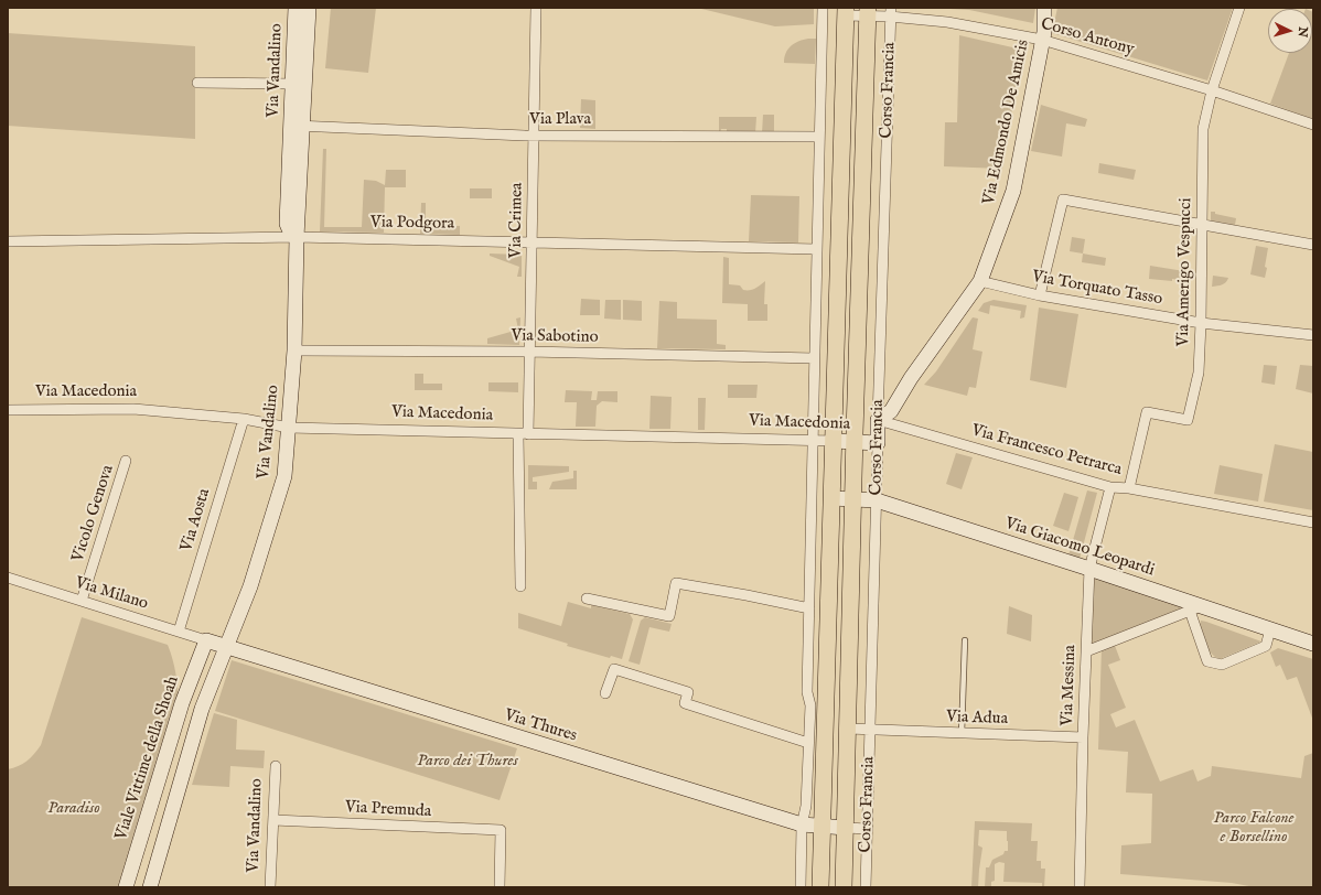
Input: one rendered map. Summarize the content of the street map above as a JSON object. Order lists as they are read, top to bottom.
{
  "streets": {
    "main road": ["Corso Francia"],
    "street": [
      "Corso Antony",
      "Via Vandalino",
      "Via Plava",
      "Via Edmondo De Amicis",
      "Via Crimea",
      "Via Podgora",
      "Via Amerigo Vespucci",
      "Via Torquato Tasso",
      "Via Sabotino",
      "Via Macedonia",
      "Via Francesco Petrarca",
      "Vicolo Genova",
      "Via Aosta",
      "Via Giacomo Leopardi",
      "Via Milano",
      "Via Messina",
      "Via Adua",
      "Via Thures",
      "Viale Vittime della Shoah",
      "Via Premuda"
    ]
  },
  "crossings": [
    ["Corso Antony", "Corso Francia"],
    ["Corso Antony", "Via Edmondo De Amicis"],
    ["Corso Antony", "Via Amerigo Vespucci"],
    ["Via Vandalino", "Via Plava"],
    ["Via Vandalino", "Via Podgora"],
    ["Via Vandalino", "Via Sabotino"],
    ["Via Vandalino", "Via Macedonia"],
    ["Via Vandalino", "Via Thures"],
    ["Via Vandalino", "Via Premuda"],
    ["Corso Francia", "Via Edmondo De Amicis"],
    ["Corso Francia", "Via Macedonia"],
    ["Corso Francia", "Via Francesco Petrarca"],
    ["Corso Francia", "Via Giacomo Leopardi"],
    ["Corso Francia", "Via Adua"],
    ["Corso Francia", "Via Thures"],
    ["Via Plava", "Via Crimea"],
    ["Via Edmondo De Amicis", "Via Torquato Tasso"],
    ["Via Edmondo De Amicis", "Via Francesco Petrarca"],
    ["Via Crimea", "Via Podgora"],
    ["Via Crimea", "Via Sabotino"],
    ["Via Crimea", "Via Macedonia"],
    ["Via Amerigo Vespucci", "Via Torquato Tasso"],
    ["Via Amerigo Vespucci", "Via Francesco Petrarca"],
    ["Via Macedonia", "Via Aosta"],
    ["Via Francesco Petrarca", "Via Messina"],
    ["Vicolo Genova", "Via Milano"],
    ["Via Aosta", "Via Milano"],
    ["Via Giacomo Leopardi", "Via Messina"],
    ["Via Milano", "Via Thures"],
    ["Via Milano", "Viale Vittime della Shoah"],
    ["Via Messina", "Via Adua"],
    ["Via Thures", "Viale Vittime della Shoah"]
  ],
  "parks": ["Parco dei Thures", "Paradiso", "Parco Falcone e Borsellino"],
  "north": "right"
}
